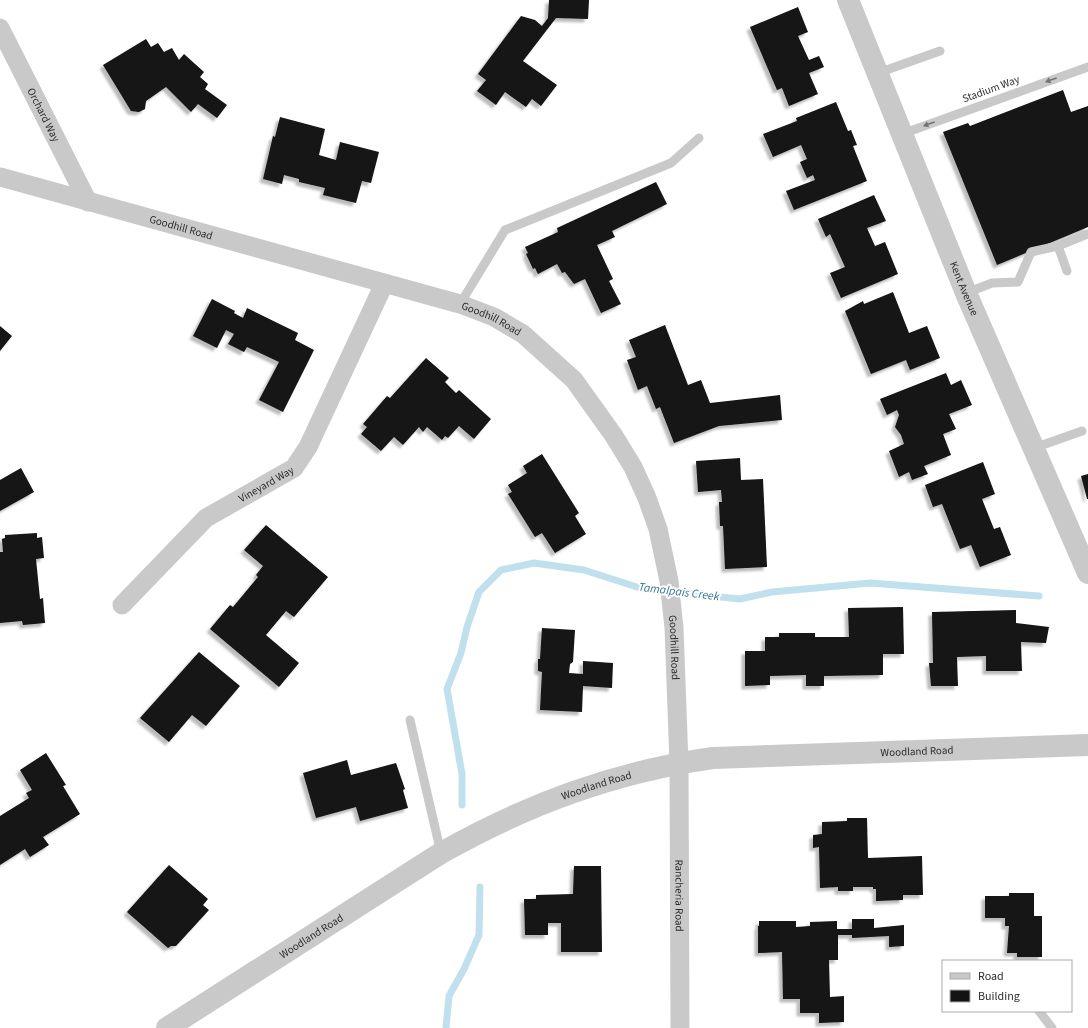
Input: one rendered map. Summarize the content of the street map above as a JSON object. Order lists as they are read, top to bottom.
{
  "streets": {
    "street": [
      "Orchard Way",
      "Goodhill Road",
      "Kent Avenue",
      "Vineyard Way",
      "Woodland Road",
      "Rancheria Road"
    ],
    "lane": ["Stadium Way"]
  },
  "crossings": [
    ["Stadium Way", "Kent Avenue"],
    ["Orchard Way", "Goodhill Road"],
    ["Goodhill Road", "Vineyard Way"],
    ["Goodhill Road", "Woodland Road"],
    ["Goodhill Road", "Rancheria Road"],
    ["Woodland Road", "Rancheria Road"]
  ],
  "water": ["Tamalpais Creek"],
  "legend": ["Road", "Building"]
}
